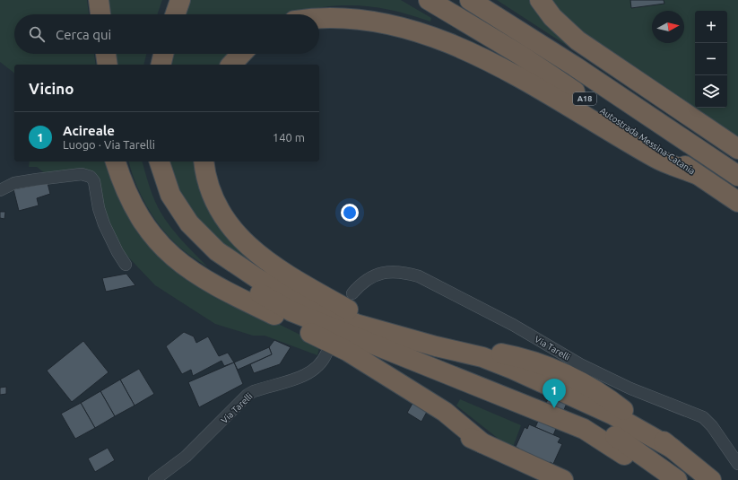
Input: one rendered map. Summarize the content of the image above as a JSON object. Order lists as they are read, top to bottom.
{
  "streets": {
    "highway": ["A18", "Autostrada Messina-Catania"],
    "street": ["Via Tarelli"]
  },
  "north": "right",
  "page": {
    "map_buttons": ["+", "−"],
    "search": "Cerca qui",
    "heading": "Vicino",
    "list": [
      {
        "mark": "1",
        "name": "Acireale",
        "note": "Luogo · Via Tarelli",
        "value": "140 m"
      }
    ],
    "pins": "1"
  }
}
